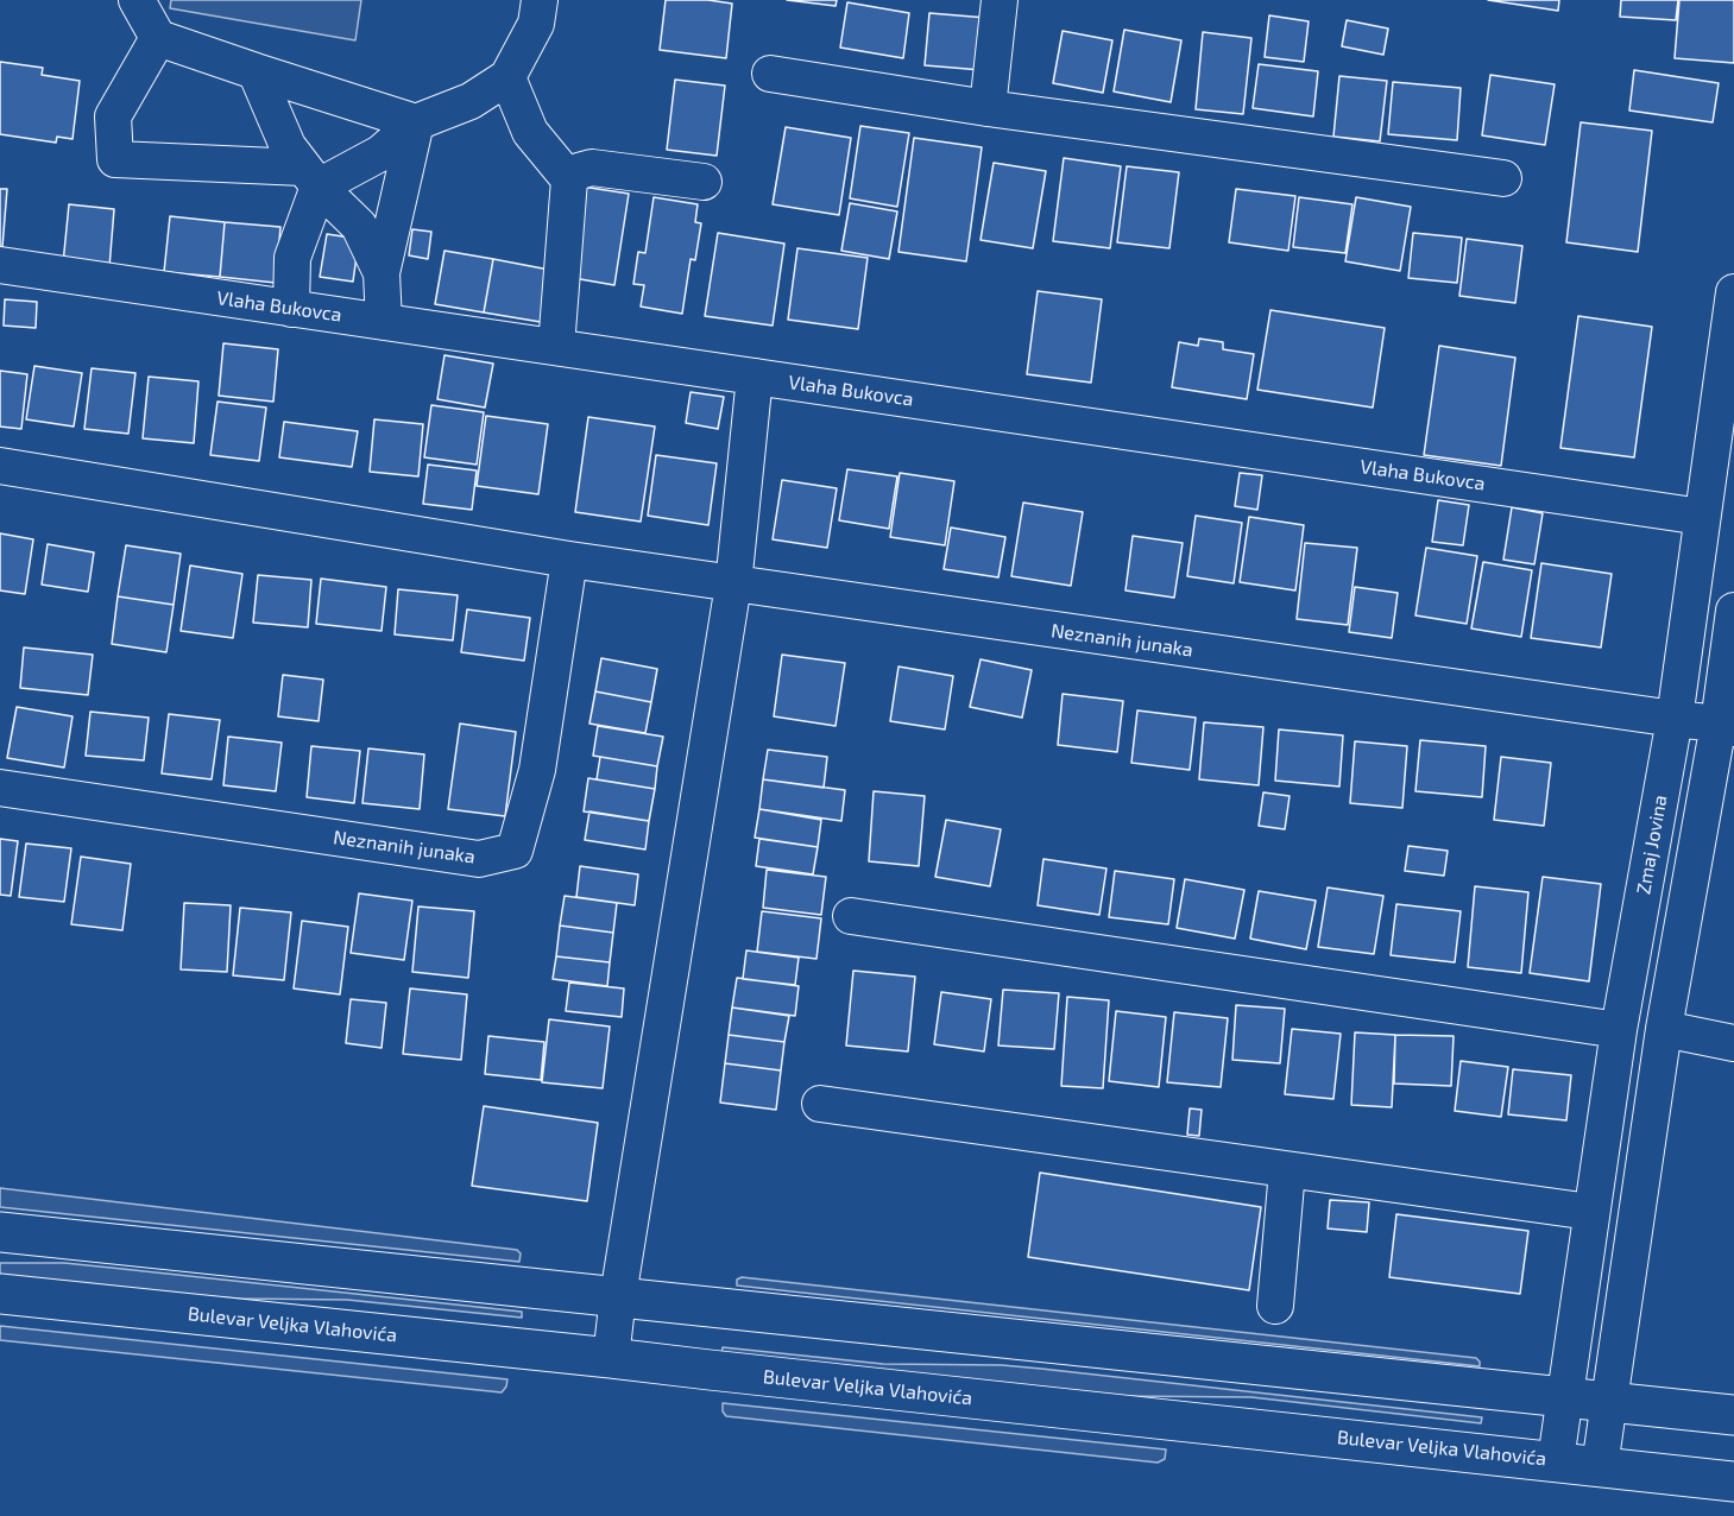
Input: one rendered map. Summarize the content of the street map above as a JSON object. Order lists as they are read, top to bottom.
{
  "streets": {
    "main road": ["Bulevar Veljka Vlahovića"],
    "street": ["Vlaha Bukovca", "Neznanih junaka", "Zmaj Jovina"]
  },
  "crossings": [
    ["Vlaha Bukovca", "Zmaj Jovina"],
    ["Neznanih junaka", "Zmaj Jovina"],
    ["Zmaj Jovina", "Bulevar Veljka Vlahovića"]
  ]
}
